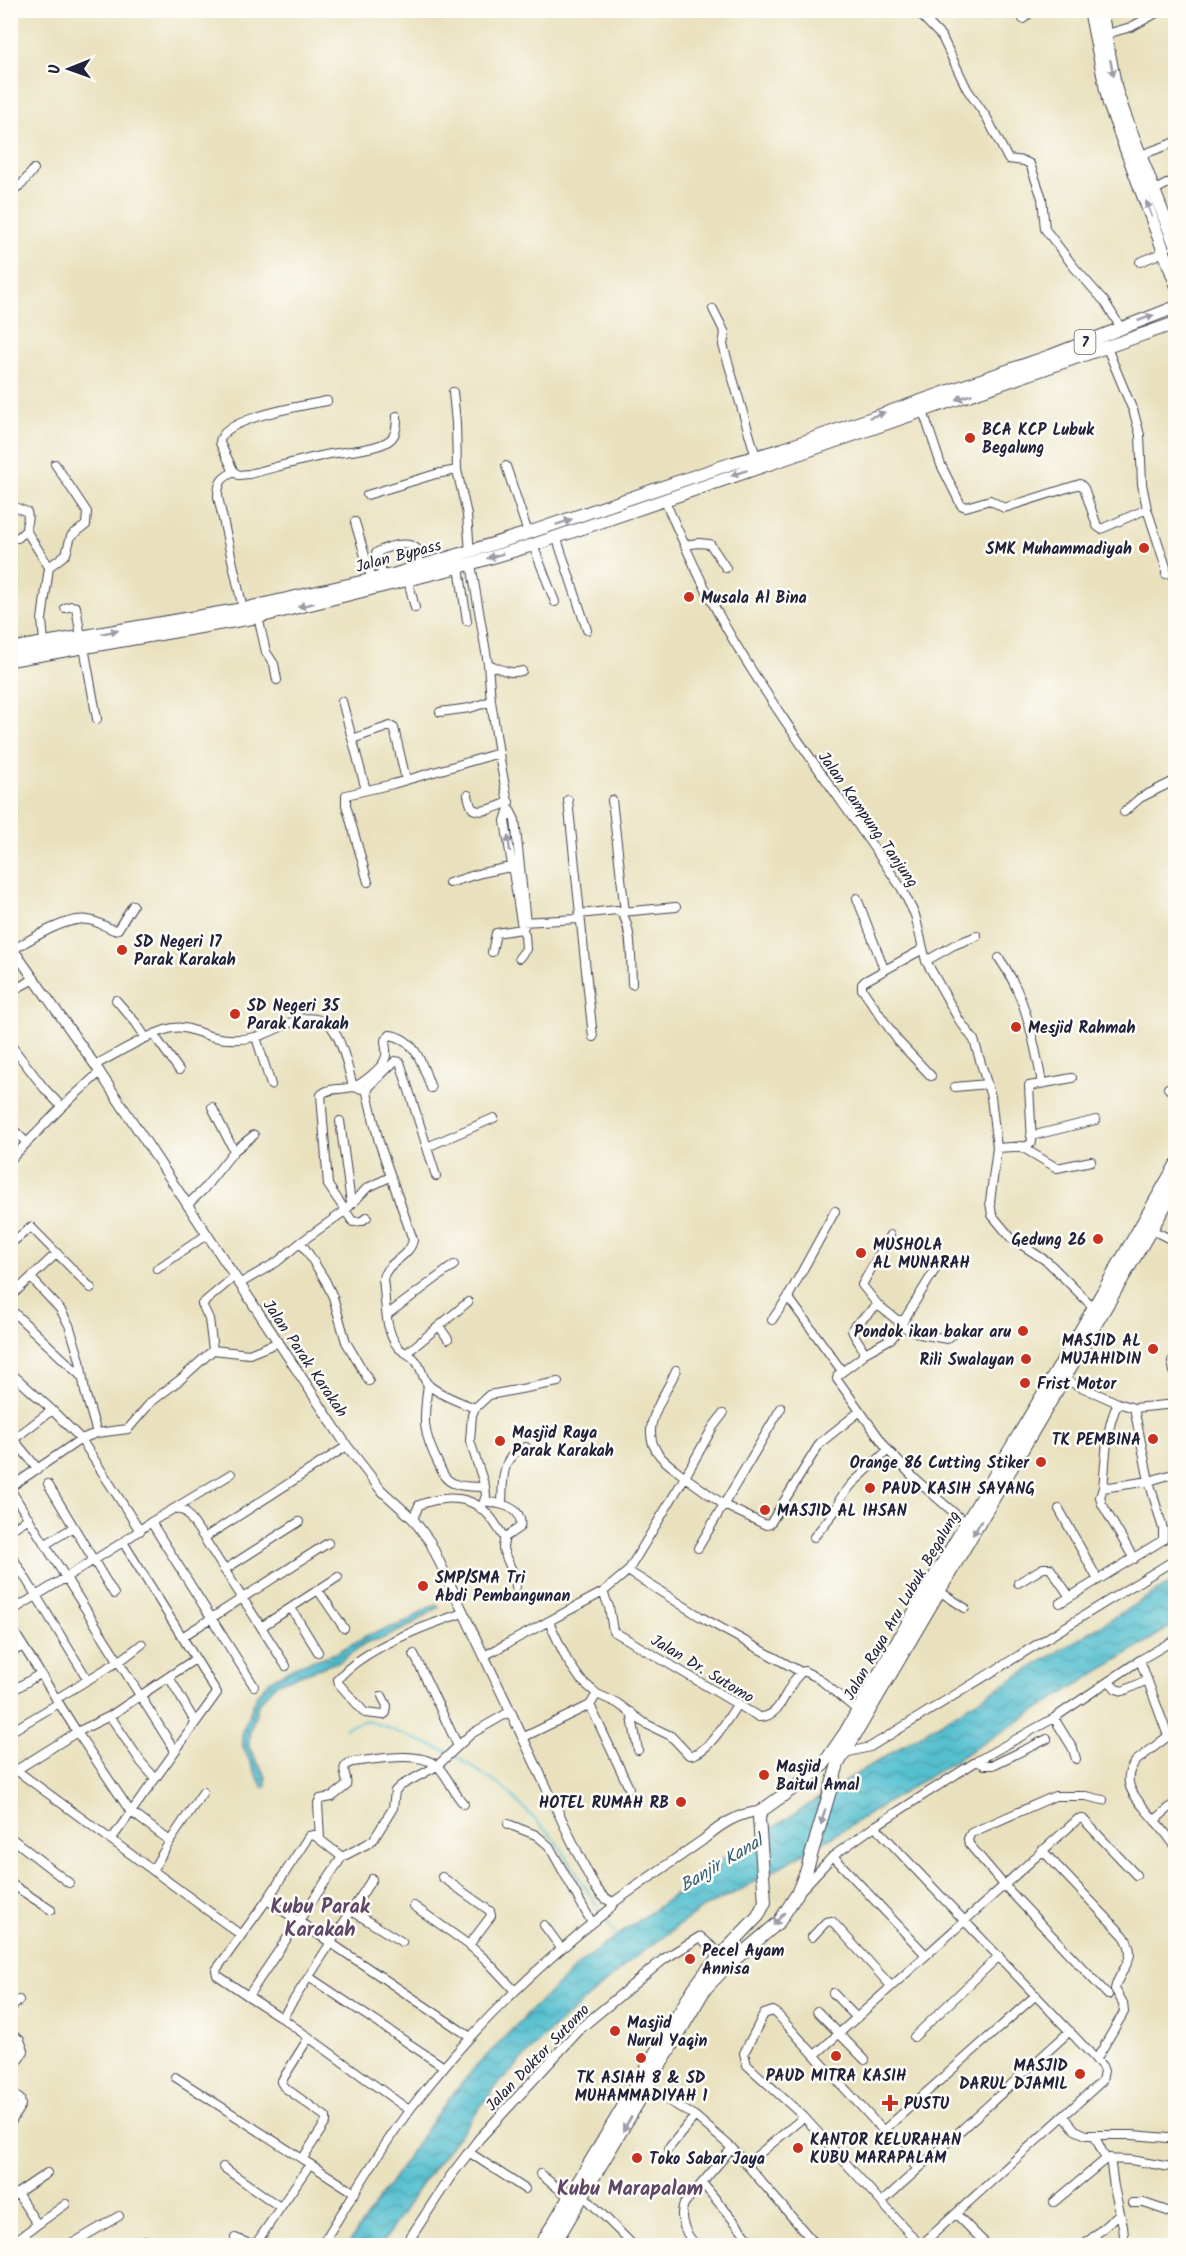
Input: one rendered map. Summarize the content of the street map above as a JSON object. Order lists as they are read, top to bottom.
{
  "streets": {
    "main road": ["7", "Jalan Bypass", "Jalan Raya Aru Lubuk Begalung"],
    "street": [
      "Jalan Kampung Tanjung",
      "Jalan Parak Karakah",
      "Jalan Dr. Sutomo",
      "Jalan Doktor Sutomo"
    ]
  },
  "crossings": [
    ["Jalan Kampung Tanjung", "Jalan Raya Aru Lubuk Begalung"]
  ],
  "districts": ["Kubu Parak Karakah", "Kubu Marapalam"],
  "water": ["Banjir Kanal"],
  "places": {
    "other": [
      "BCA KCP Lubuk Begalung",
      "SMK Muhammadiyah",
      "Musala Al Bina",
      "SD Negeri 17 Parak Karakah",
      "SD Negeri 35 Parak Karakah",
      "Mesjid Rahmah",
      "Gedung 26",
      "MUSHOLA AL MUNARAH",
      "Pondok ikan bakar aru",
      "MASJID AL MUJAHIDIN",
      "Rili Swalayan",
      "Frist Motor",
      "TK PEMBINA",
      "Masjid Raya Parak Karakah",
      "Orange 86 Cutting Stiker",
      "PAUD KASIH SAYANG",
      "MASJID AL IHSAN",
      "SMP/SMA Tri Abdi Pembangunan",
      "Masjid Baitul Amal",
      "HOTEL RUMAH RB",
      "Pecel Ayam Annisa",
      "Masjid Nurul Yaqin",
      "PAUD MITRA KASIH",
      "TK ASIAH 8 & SD MUHAMMADIYAH 1",
      "MASJID DARUL DJAMIL",
      "KANTOR KELURAHAN KUBU MARAPALAM",
      "Toko Sabar Jaya"
    ],
    "health": ["PUSTU"]
  },
  "north": "left"
}
